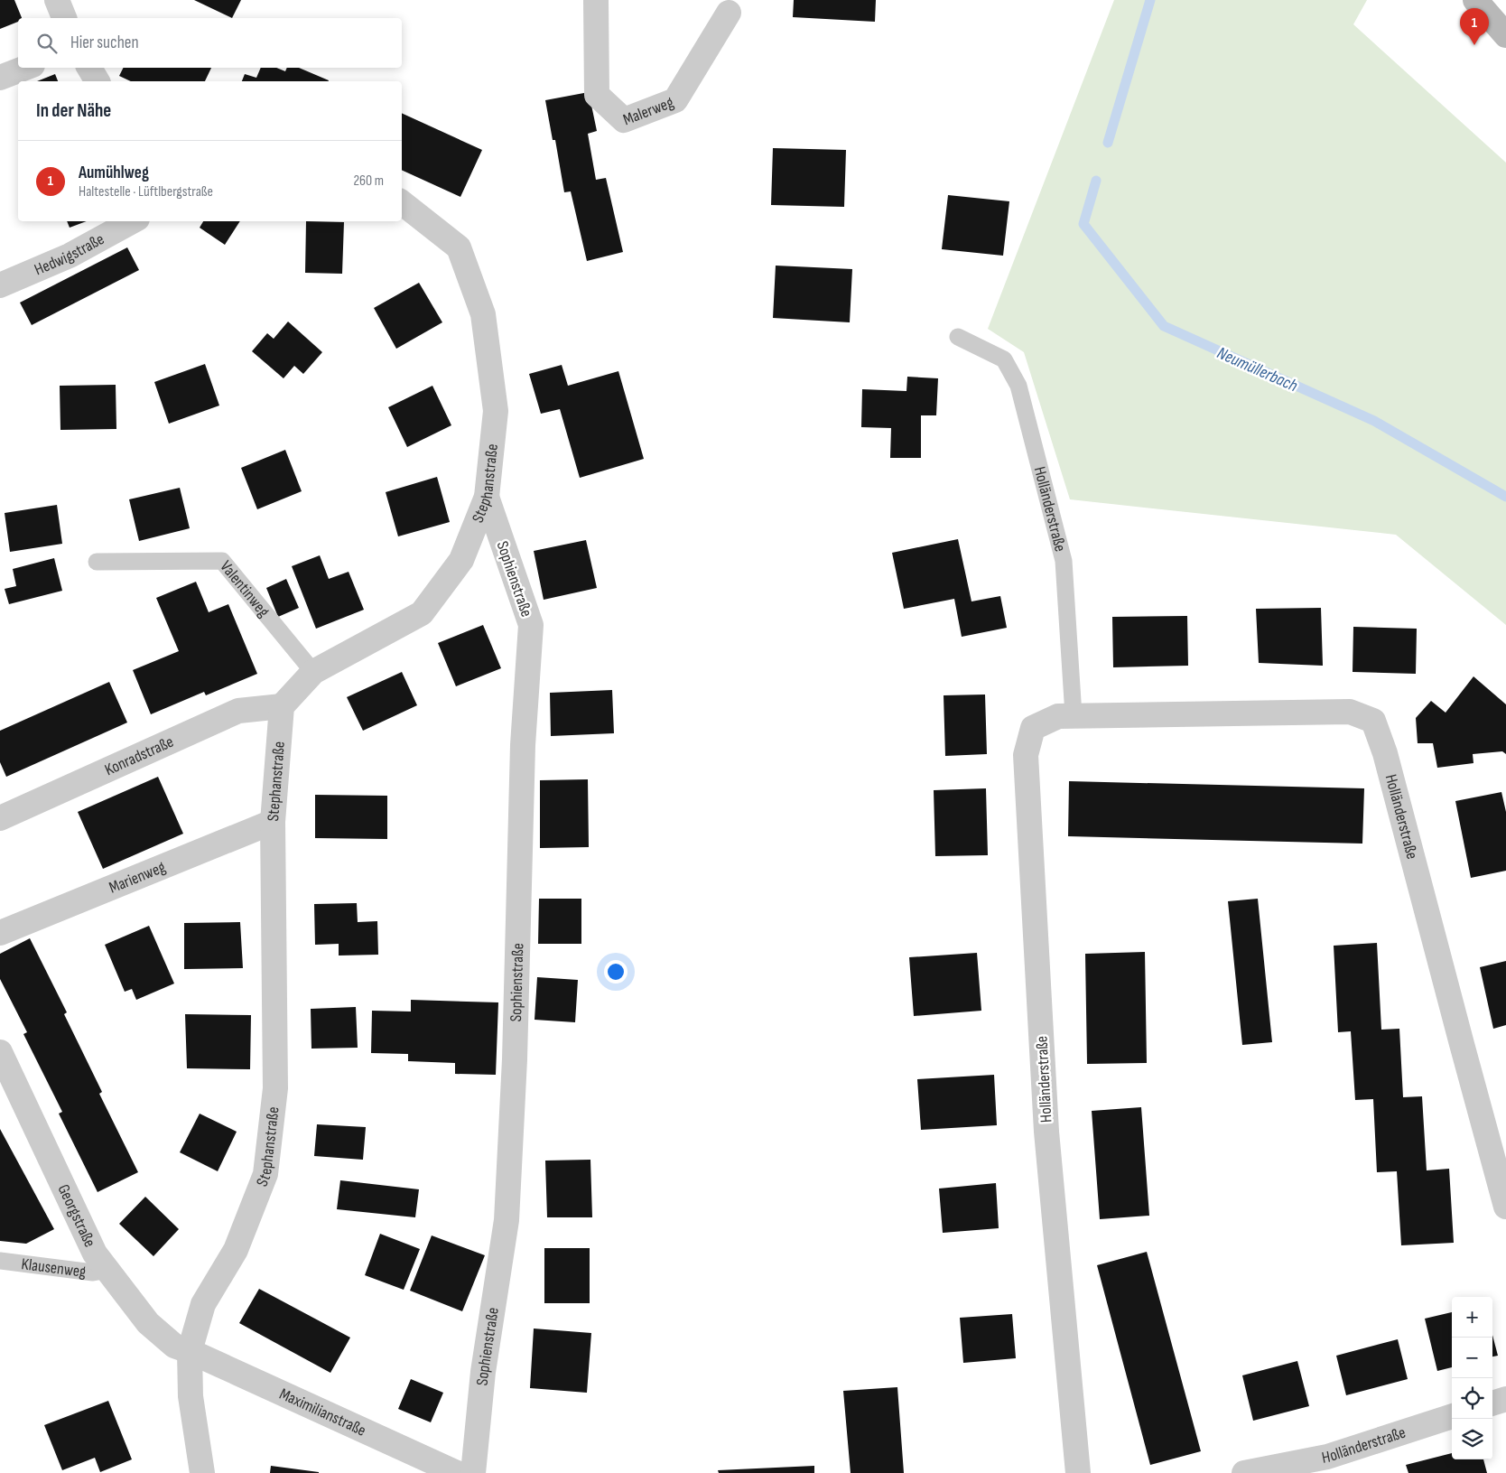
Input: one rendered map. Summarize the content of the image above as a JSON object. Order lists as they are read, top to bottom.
{
  "streets": {
    "street": [
      "Malerweg",
      "Hedwigstraße",
      "Stephanstraße",
      "Holländerstraße",
      "Sophienstraße",
      "Konradstraße",
      "Marienweg",
      "Georgstraße",
      "Maximilianstraße"
    ],
    "lane": ["Valentinweg", "Klausenweg"]
  },
  "crossings": [
    ["Stephanstraße", "Sophienstraße"],
    ["Stephanstraße", "Valentinweg"],
    ["Stephanstraße", "Konradstraße"],
    ["Stephanstraße", "Marienweg"],
    ["Stephanstraße", "Georgstraße"],
    ["Stephanstraße", "Maximilianstraße"],
    ["Georgstraße", "Klausenweg"],
    ["Georgstraße", "Maximilianstraße"]
  ],
  "water": ["Neumüllerbach"],
  "page": {
    "pins": "1",
    "search": "Hier suchen",
    "heading": "In der Nähe",
    "list": [
      {
        "mark": "1",
        "name": "Aumühlweg",
        "note": "Haltestelle · Lüftlbergstraße",
        "value": "260 m"
      }
    ],
    "map_buttons": ["+", "−"]
  }
}
